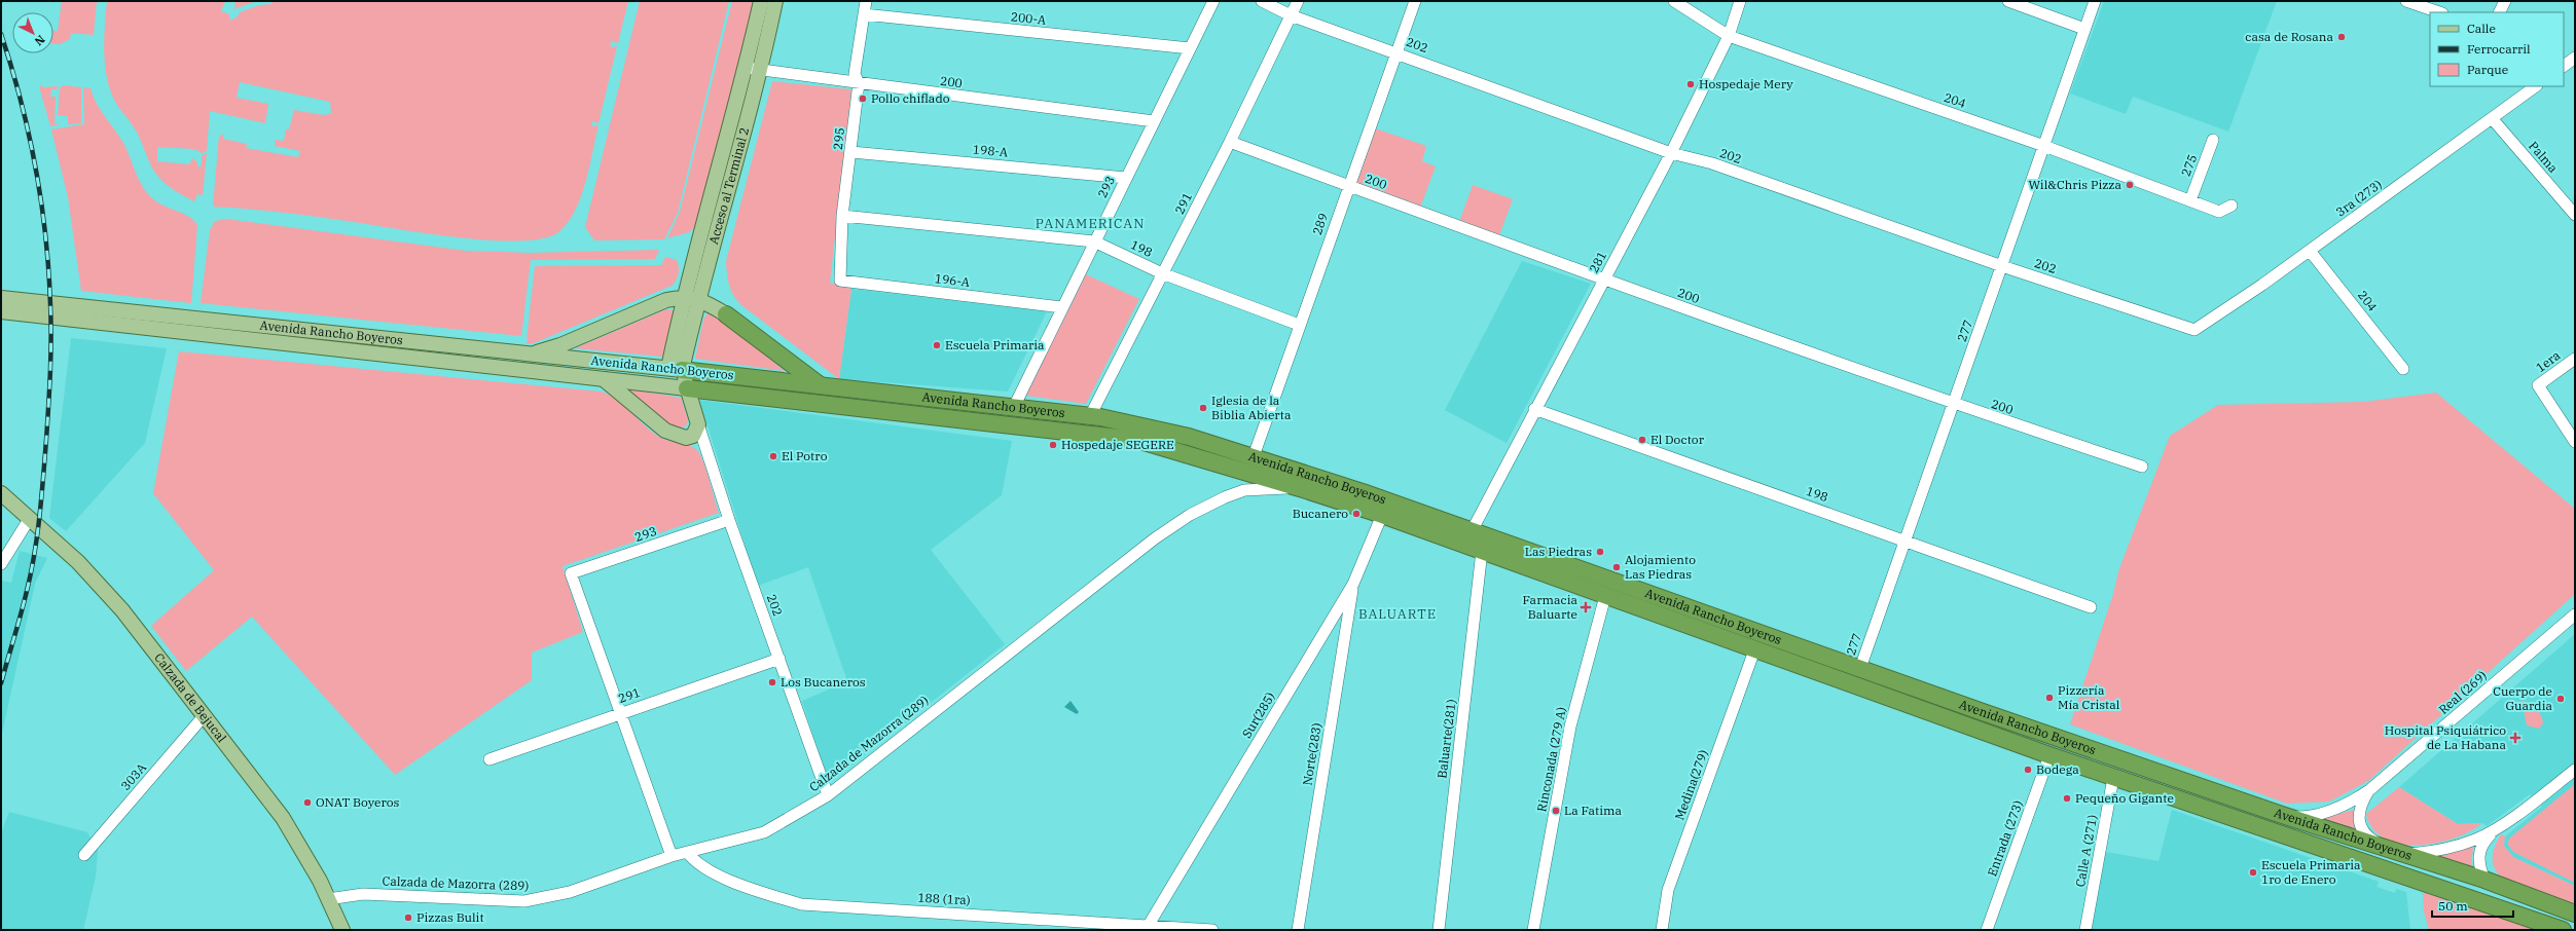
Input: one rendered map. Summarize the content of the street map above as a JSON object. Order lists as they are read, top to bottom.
{
  "streets": {
    "highway": ["Avenida Rancho Boyeros"],
    "main road": ["Acceso al Terminal 2", "Calzada de Bejucal"],
    "street": [
      "200-A",
      "202",
      "200",
      "204",
      "295",
      "198-A",
      "Palma",
      "275",
      "293",
      "3ra (273)",
      "291",
      "289",
      "198",
      "281",
      "196-A",
      "277",
      "1era",
      "Real (269)",
      "Sur(285)",
      "Baluarte(281)",
      "Calzada de Mazorra (289)",
      "Norte(283)",
      "Rinconada (279 A)",
      "303A",
      "Medina(279)",
      "Entrada (273)",
      "Calle A (271)",
      "188 (1ra)"
    ]
  },
  "crossings": [
    ["200-A", "295"],
    ["200-A", "293"],
    ["202", "293"],
    ["202", "3ra (273)"],
    ["202", "291"],
    ["202", "289"],
    ["202", "281"],
    ["202", "277"],
    ["202", "Calzada de Mazorra (289)"],
    ["200", "295"],
    ["200", "Acceso al Terminal 2"],
    ["200", "293"],
    ["200", "291"],
    ["200", "289"],
    ["200", "281"],
    ["200", "277"],
    ["204", "275"],
    ["204", "3ra (273)"],
    ["204", "281"],
    ["204", "277"],
    ["295", "198-A"],
    ["295", "198"],
    ["295", "196-A"],
    ["198-A", "293"],
    ["Palma", "3ra (273)"],
    ["Acceso al Terminal 2", "Avenida Rancho Boyeros"],
    ["293", "291"],
    ["293", "198"],
    ["293", "196-A"],
    ["293", "Avenida Rancho Boyeros"],
    ["291", "198"],
    ["291", "Avenida Rancho Boyeros"],
    ["289", "198"],
    ["289", "Avenida Rancho Boyeros"],
    ["198", "281"],
    ["198", "277"],
    ["281", "Avenida Rancho Boyeros"],
    ["277", "Avenida Rancho Boyeros"],
    ["Avenida Rancho Boyeros", "Real (269)"],
    ["Avenida Rancho Boyeros", "Sur(285)"],
    ["Avenida Rancho Boyeros", "Baluarte(281)"],
    ["Avenida Rancho Boyeros", "Calzada de Mazorra (289)"],
    ["Avenida Rancho Boyeros", "Rinconada (279 A)"],
    ["Avenida Rancho Boyeros", "Medina(279)"],
    ["Avenida Rancho Boyeros", "Entrada (273)"],
    ["Avenida Rancho Boyeros", "Calle A (271)"],
    ["Calzada de Bejucal", "Calzada de Mazorra (289)"],
    ["Calzada de Bejucal", "303A"],
    ["Sur(285)", "Norte(283)"],
    ["Sur(285)", "188 (1ra)"],
    ["Calzada de Mazorra (289)", "188 (1ra)"]
  ],
  "districts": ["PANAMERICAN", "BALUARTE"],
  "places": {
    "other": [
      "casa de Rosana",
      "Hospedaje Mery",
      "Pollo chiflado",
      "Wil&Chris Pizza",
      "Escuela Primaria",
      "Iglesia de la Biblia Abierta",
      "El Doctor",
      "Hospedaje SEGERE",
      "El Potro",
      "Bucanero",
      "Las Piedras",
      "Alojamiento Las Piedras",
      "Los Bucaneros",
      "Pizzería Mía Cristal",
      "Cuerpo de Guardia",
      "Bodega",
      "Pequeño Gigante",
      "ONAT Boyeros",
      "La Fatima",
      "Escuela Primaria 1ro de Enero",
      "Pizzas Bulit"
    ],
    "health": ["Farmacia Baluarte", "Hospital Psiquiátrico de La Habana"]
  },
  "legend": ["Calle", "Ferrocarril", "Parque"],
  "scale_bar": "50 m",
  "north": "bottom right"
}
